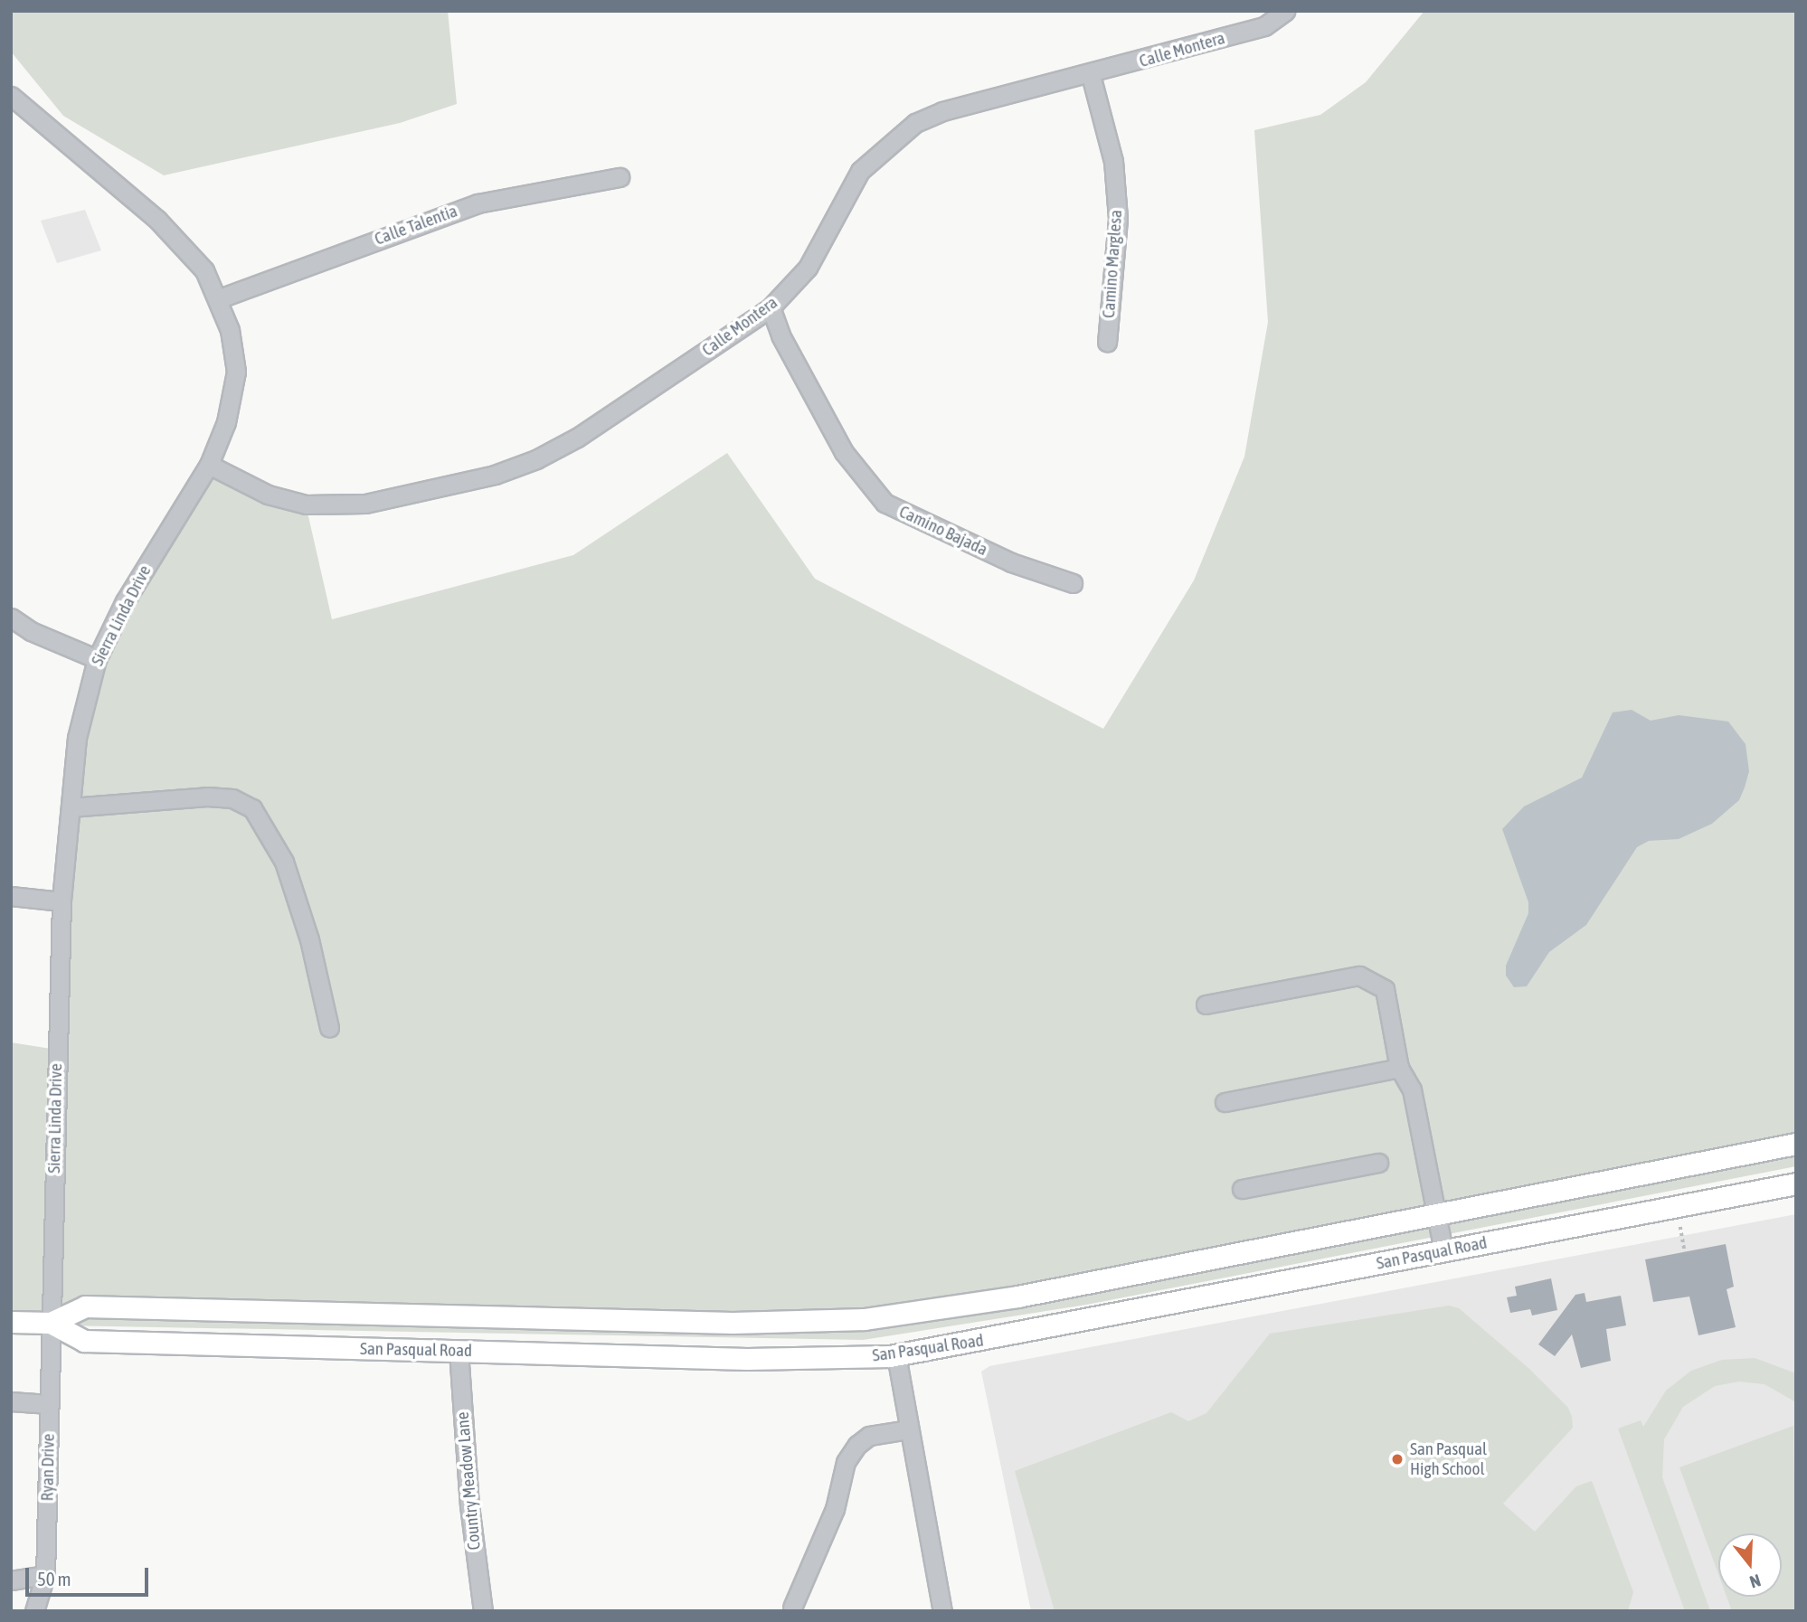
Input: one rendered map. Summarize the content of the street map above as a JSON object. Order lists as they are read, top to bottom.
{
  "streets": {
    "main road": ["San Pasqual Road"],
    "street": [
      "Calle Montera",
      "Calle Talentia",
      "Camino Marglesa",
      "Camino Bajada",
      "Sierra Linda Drive",
      "Ryan Drive",
      "Country Meadow Lane"
    ]
  },
  "crossings": [
    ["Calle Montera", "Camino Marglesa"],
    ["Calle Montera", "Camino Bajada"],
    ["Calle Montera", "Sierra Linda Drive"],
    ["Calle Talentia", "Sierra Linda Drive"],
    ["Sierra Linda Drive", "San Pasqual Road"],
    ["Sierra Linda Drive", "Ryan Drive"],
    ["San Pasqual Road", "Ryan Drive"],
    ["San Pasqual Road", "Country Meadow Lane"]
  ],
  "places": ["San Pasqual High School"],
  "scale_bar": "50 m",
  "north": "bottom"
}
